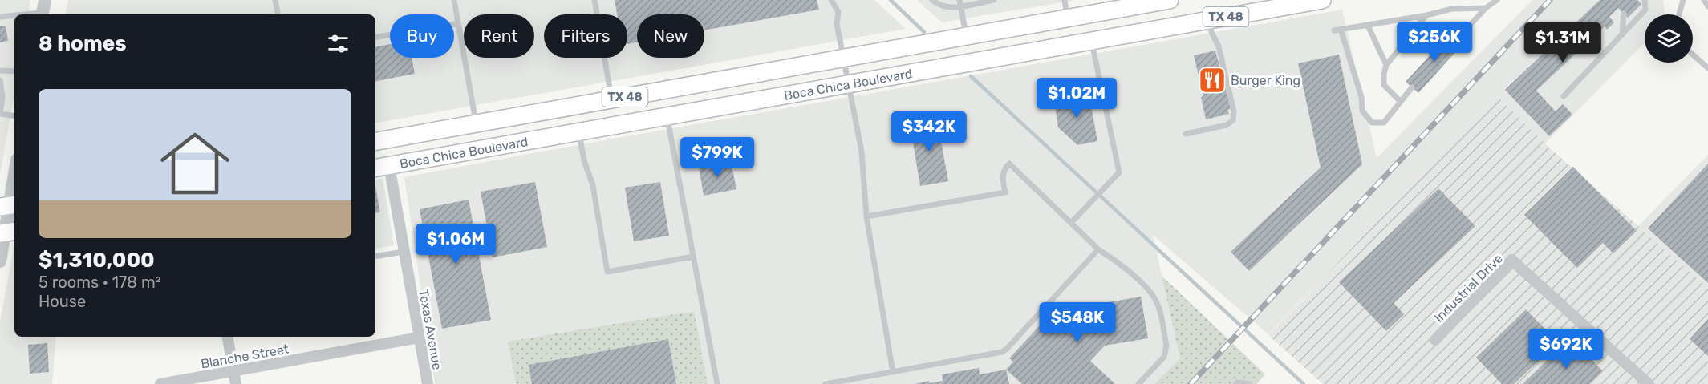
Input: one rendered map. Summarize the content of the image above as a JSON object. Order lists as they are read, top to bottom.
{
  "streets": {
    "main road": ["TX 48", "Boca Chica Boulevard"],
    "street": ["Industrial Drive", "Texas Avenue", "Blanche Street"]
  },
  "crossings": [
    ["Boca Chica Boulevard", "Texas Avenue"],
    ["Texas Avenue", "Blanche Street"]
  ],
  "places": {
    "restaurant": ["Burger King"]
  },
  "page": {
    "chip": [
      "Buy",
      "Rent",
      "Filters",
      "New"
    ],
    "heading": "8 homes",
    "price": [
      "$256K",
      "$1.31M",
      "$1.02M",
      "$342K",
      "$799K",
      "$1.06M",
      "$548K",
      "$692K"
    ],
    "list": [
      {
        "name": "$1,310,000",
        "note": "5 rooms · 178 m² · House"
      }
    ]
  }
}
